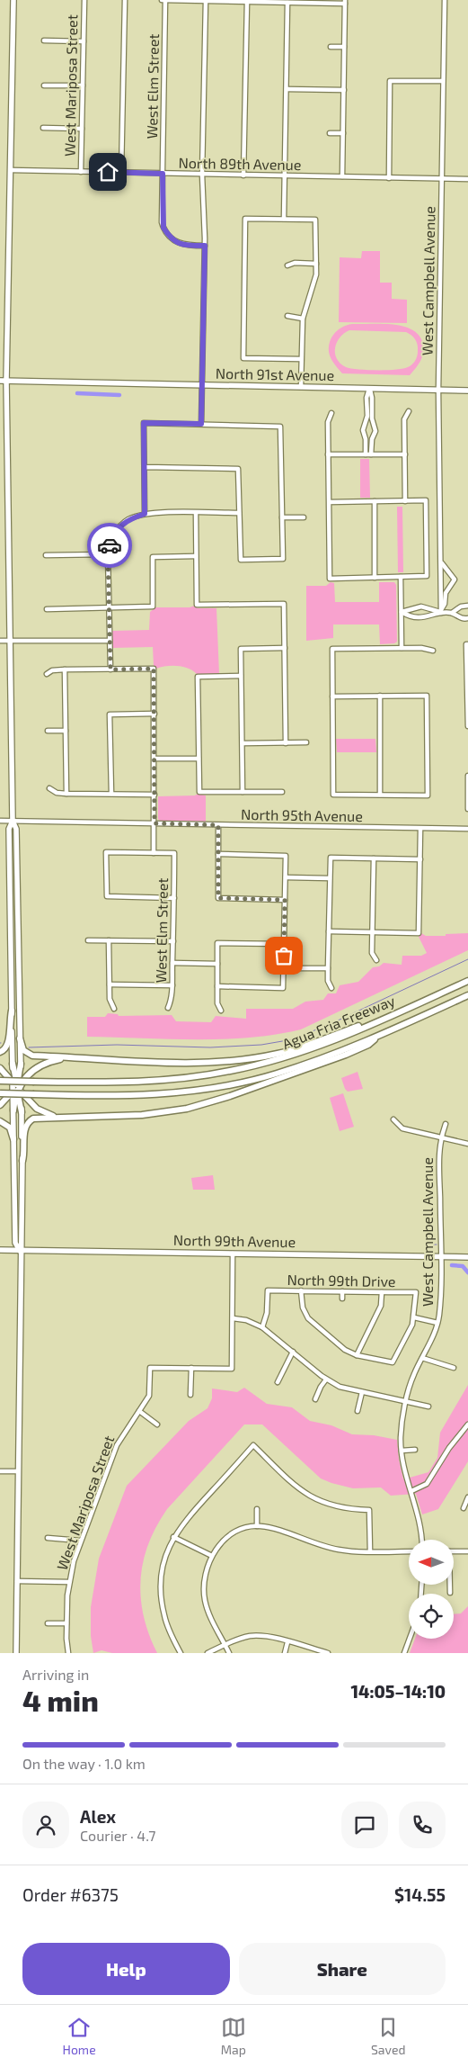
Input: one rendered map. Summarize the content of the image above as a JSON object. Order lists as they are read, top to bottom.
{
  "streets": {
    "highway": ["Agua Fria Freeway"],
    "main road": ["North 91st Avenue", "North 99th Avenue"],
    "street": [
      "West Mariposa Street",
      "West Elm Street",
      "North 89th Avenue",
      "West Campbell Avenue",
      "North 95th Avenue",
      "North 99th Drive"
    ]
  },
  "crossings": [
    ["West Mariposa Street", "North 89th Avenue"],
    ["West Elm Street", "North 89th Avenue"],
    ["North 89th Avenue", "West Campbell Avenue"],
    ["West Campbell Avenue", "North 91st Avenue"],
    ["West Campbell Avenue", "North 99th Avenue"]
  ],
  "north": "left",
  "page": {
    "heading": ["4 min", "Arriving in", "14:05–14:10"],
    "panel": [
      "Alex",
      "Courier · 4.7",
      "Order #6375",
      "$14.55"
    ],
    "bar": "On the way · 1.0 km",
    "buttons": ["Help", "Share"],
    "tabs": ["Home", "Map", "Saved"]
  }
}
